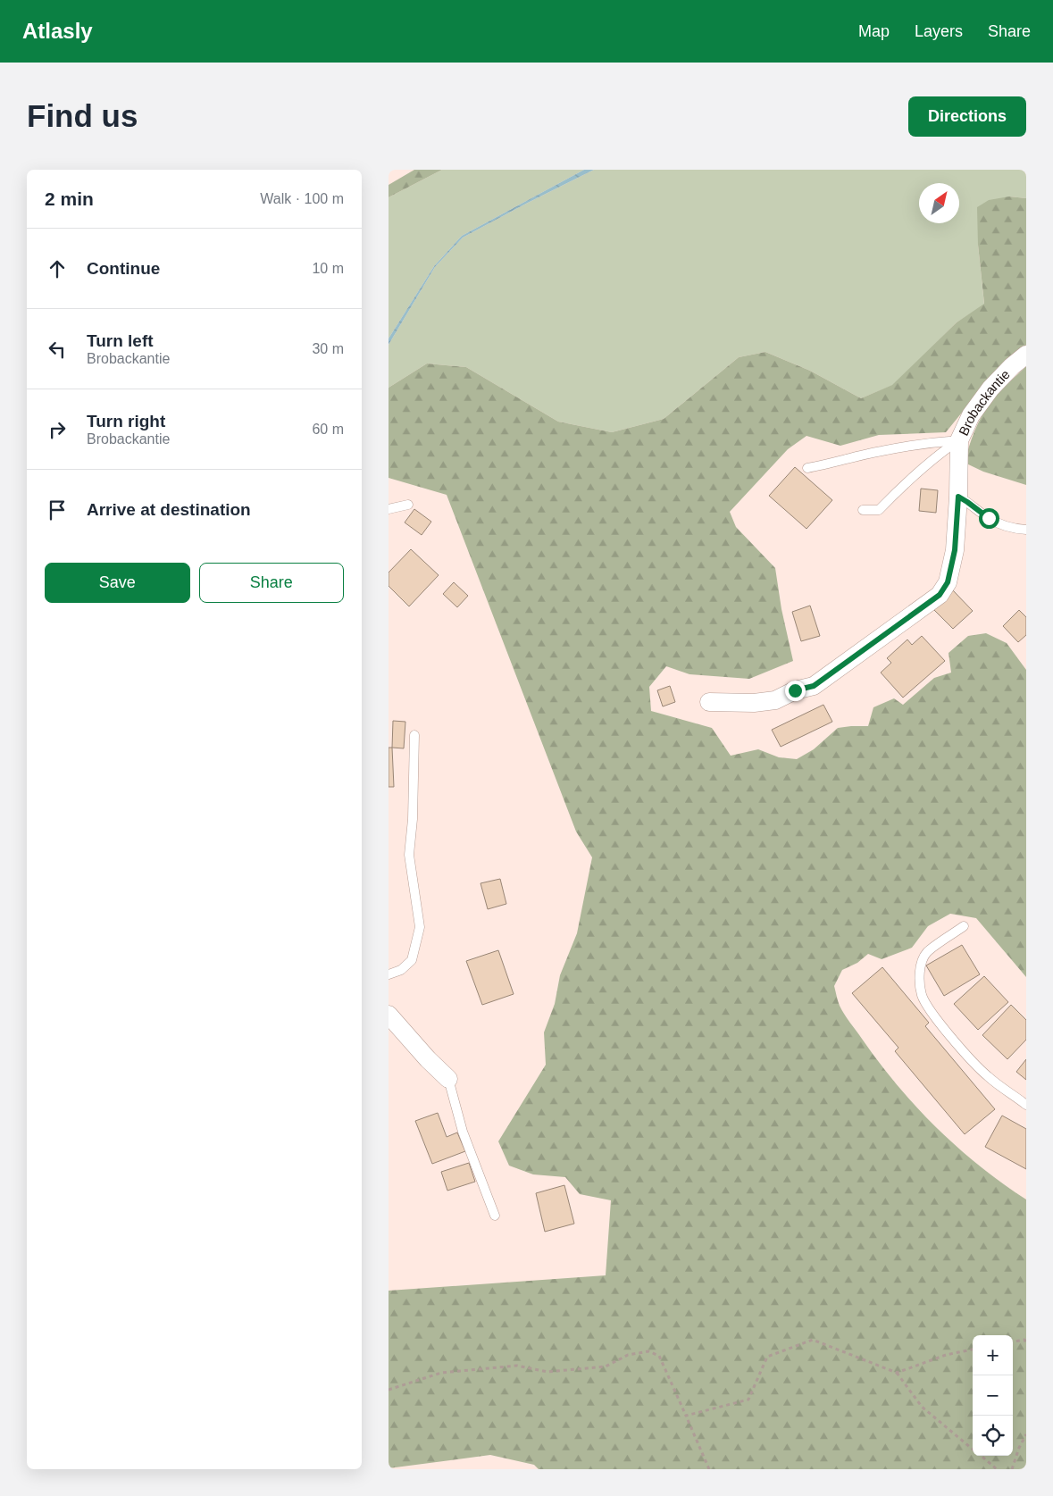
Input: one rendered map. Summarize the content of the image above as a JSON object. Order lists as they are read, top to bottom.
{
  "streets": {
    "street": ["Brobackantie"]
  },
  "north": "top right",
  "page": {
    "header": "Atlasly",
    "nav": ["Map", "Layers", "Share"],
    "buttons": [
      "Directions",
      ["Save", "Share"]
    ],
    "title": "Find us",
    "heading": ["2 min", "Walk · 100 m"],
    "list": [
      ["Continue", "10 m"],
      ["Turn left", "Brobackantie", "30 m"],
      ["Turn right", "Brobackantie", "60 m"],
      "Arrive at destination"
    ],
    "map_buttons": ["+", "−"]
  }
}
